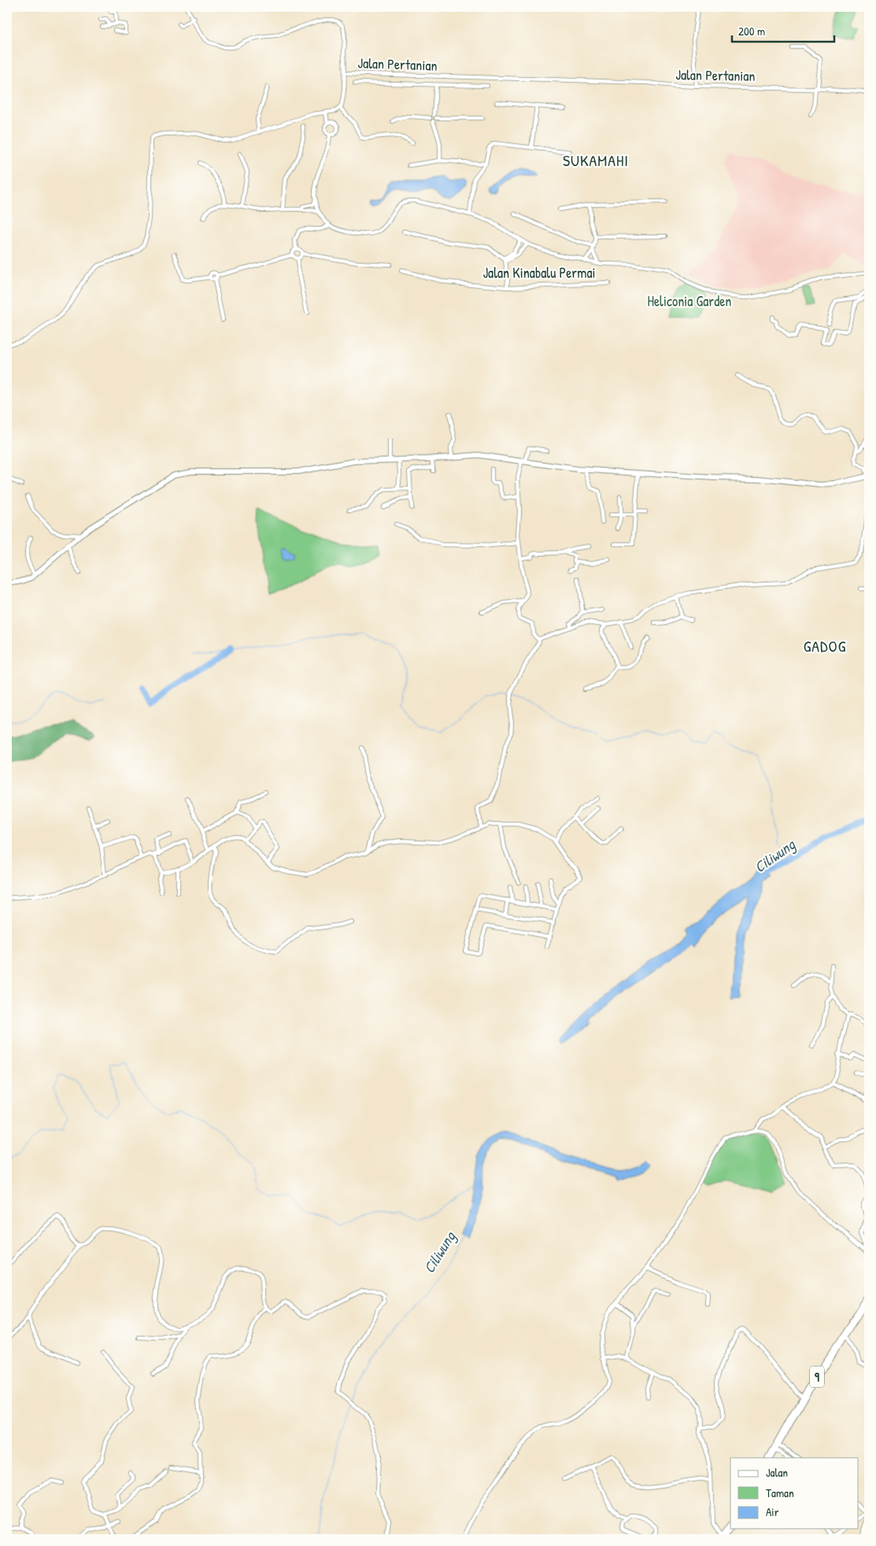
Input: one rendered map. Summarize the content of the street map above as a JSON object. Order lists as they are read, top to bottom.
{
  "streets": {
    "highway": ["9"],
    "street": ["Jalan Pertanian", "Jalan Kinabalu Permai"]
  },
  "districts": ["SUKAMAHI", "GADOG"],
  "water": ["Ciliwung"],
  "parks": ["Heliconia Garden"],
  "legend": ["Jalan", "Taman", "Air"],
  "scale_bar": "200 m"
}
